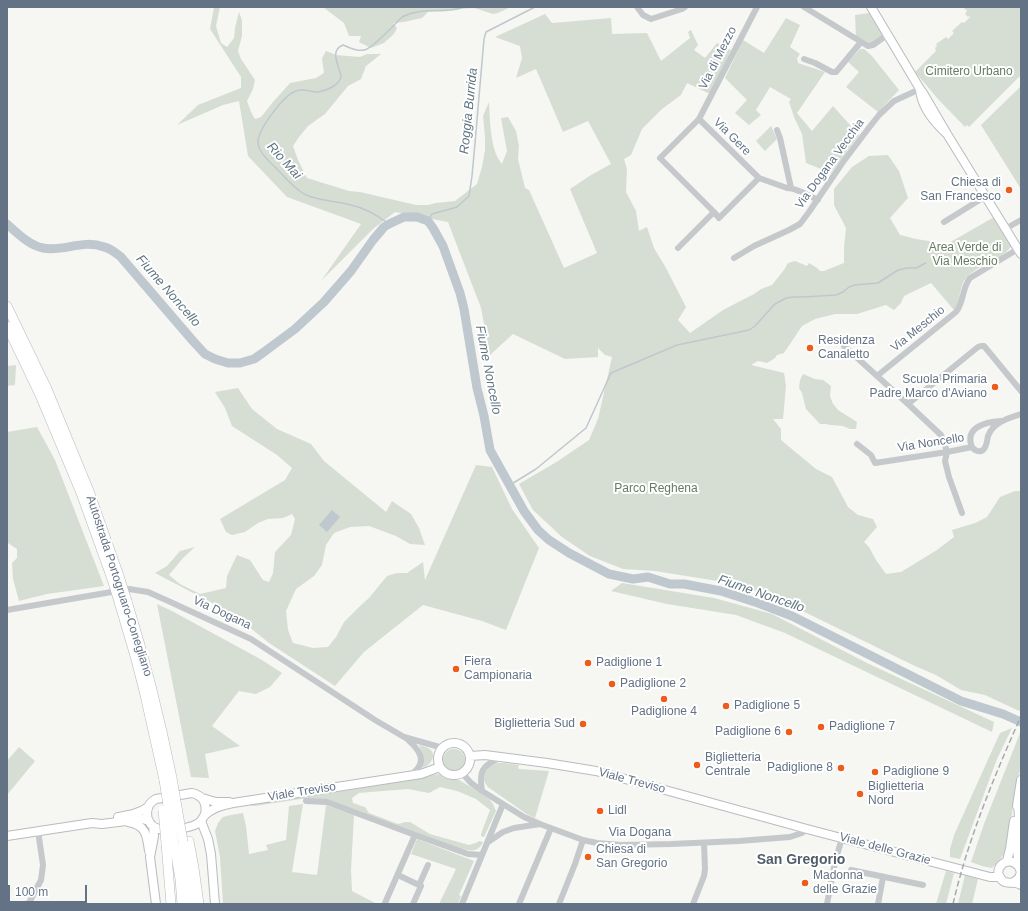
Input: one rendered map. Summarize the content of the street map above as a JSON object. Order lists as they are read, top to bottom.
{
  "streets": {
    "highway": ["Autostrada Portogruaro-Conegliano"],
    "main road": ["Viale Treviso", "Viale delle Grazie"],
    "street": [
      "Via di Mezzo",
      "Via Gere",
      "Via Dogana Vecchia",
      "Via Meschio",
      "Via Noncello",
      "Via Dogana"
    ]
  },
  "crossings": [
    ["Via di Mezzo", "Via Gere"],
    ["Via Gere", "Via Dogana Vecchia"],
    ["Via Dogana", "Viale Treviso"],
    ["Via Dogana", "Viale delle Grazie"],
    ["Viale Treviso", "Viale delle Grazie"]
  ],
  "districts": ["San Gregorio"],
  "water": ["Roggia Burrida", "Rio Mai", "Fiume Noncello"],
  "parks": ["Cimitero Urbano", "Area Verde di Via Meschio", "Parco Reghena"],
  "places": [
    "Chiesa di San Francesco",
    "Residenza Canaletto",
    "Scuola Primaria Padre Marco d'Aviano",
    "Padiglione 1",
    "Fiera Campionaria",
    "Padiglione 2",
    "Padiglione 4",
    "Padiglione 5",
    "Biglietteria Sud",
    "Padiglione 7",
    "Padiglione 6",
    "Biglietteria Centrale",
    "Padiglione 8",
    "Padiglione 9",
    "Biglietteria Nord",
    "Lidl",
    "Chiesa di San Gregorio",
    "Madonna delle Grazie"
  ],
  "scale_bar": "100 m"
}
